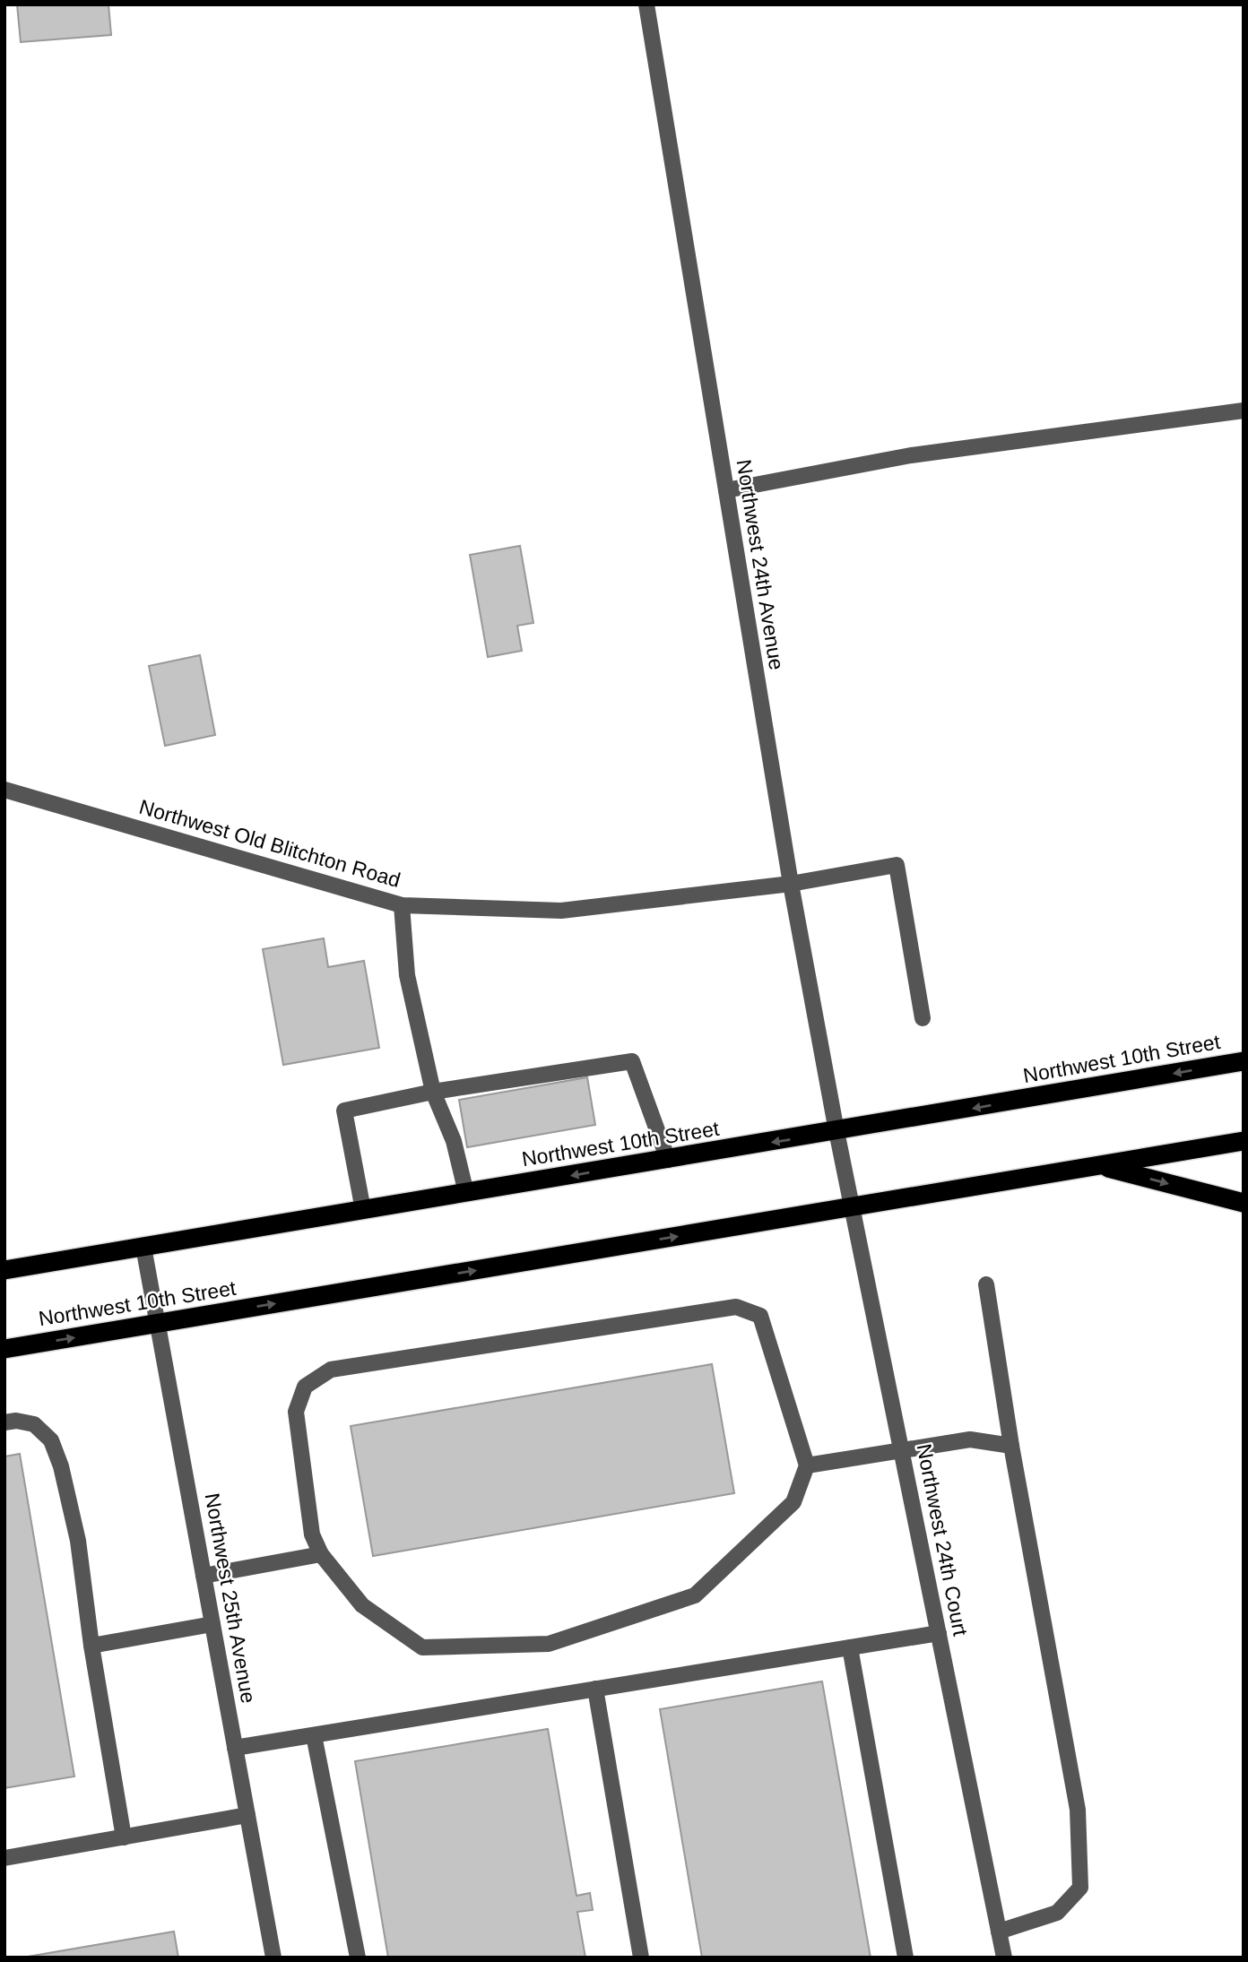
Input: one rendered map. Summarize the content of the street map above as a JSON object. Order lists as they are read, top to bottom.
{
  "streets": {
    "highway": ["Northwest 10th Street"],
    "street": [
      "Northwest 24th Avenue",
      "Northwest Old Blitchton Road",
      "Northwest 24th Court",
      "Northwest 25th Avenue"
    ]
  },
  "crossings": [
    ["Northwest 24th Avenue", "Northwest Old Blitchton Road"],
    ["Northwest 24th Avenue", "Northwest 10th Street"],
    ["Northwest 24th Avenue", "Northwest 24th Court"],
    ["Northwest 10th Street", "Northwest 24th Court"],
    ["Northwest 10th Street", "Northwest 25th Avenue"]
  ]
}
